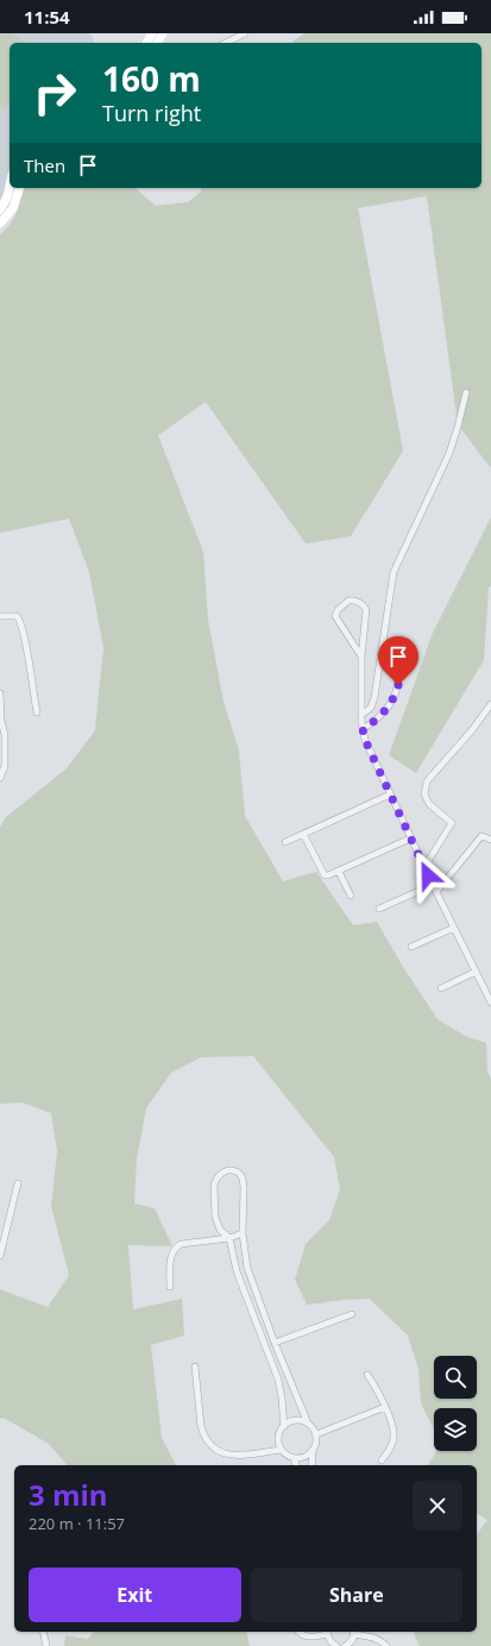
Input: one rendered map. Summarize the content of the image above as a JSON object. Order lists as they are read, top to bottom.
{
  "page": {
    "status": "11:54",
    "turn": ["160 m", "Turn right"],
    "then": "Then",
    "heading": ["3 min", "220 m · 11:57"],
    "buttons": ["Exit", "Share"]
  }
}
